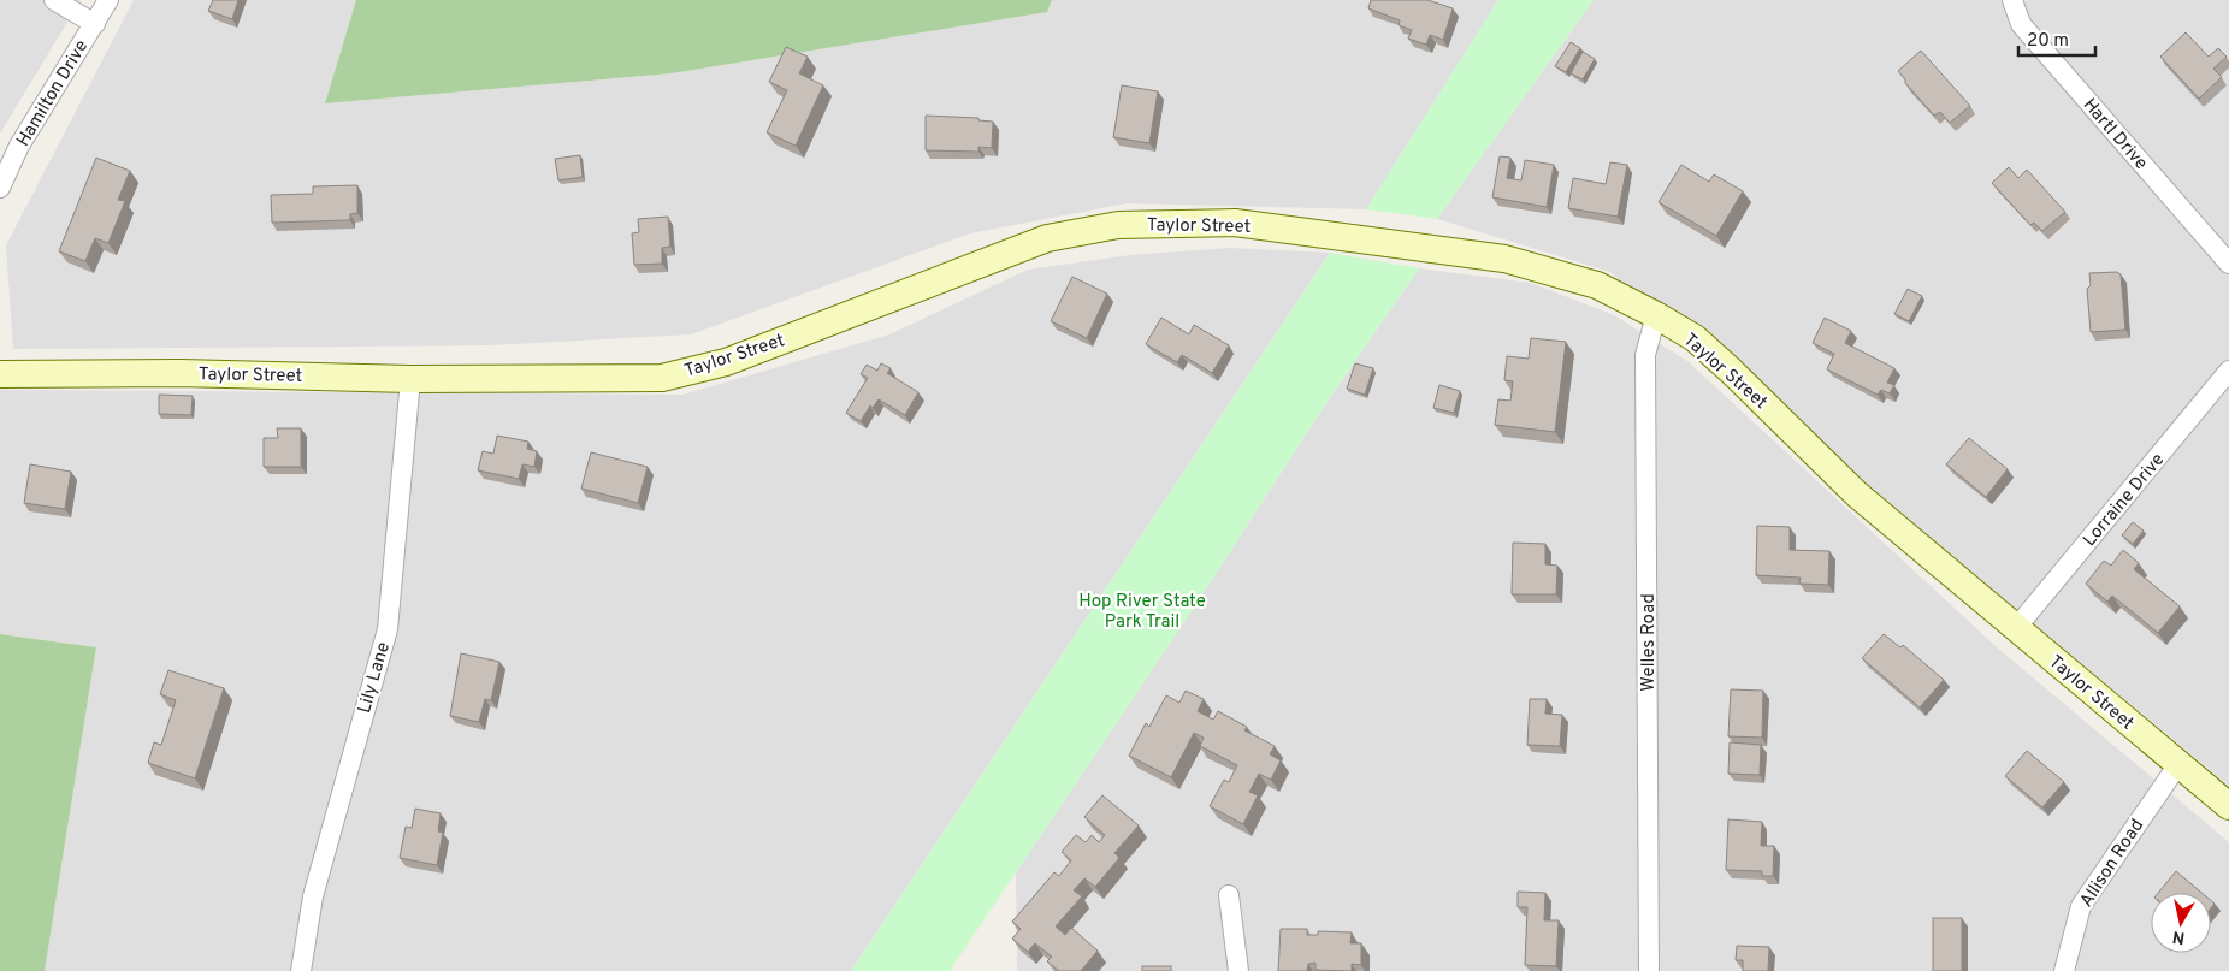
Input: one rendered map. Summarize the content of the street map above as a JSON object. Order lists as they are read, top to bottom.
{
  "streets": {
    "street": [
      "Hamilton Drive",
      "Hartl Drive",
      "Taylor Street",
      "Lorraine Drive",
      "Welles Road",
      "Lily Lane",
      "Allison Road"
    ]
  },
  "crossings": [
    ["Taylor Street", "Lorraine Drive"],
    ["Taylor Street", "Welles Road"],
    ["Taylor Street", "Lily Lane"],
    ["Taylor Street", "Allison Road"]
  ],
  "parks": ["Hop River State Park Trail"],
  "scale_bar": "20 m",
  "north": "bottom"
}
